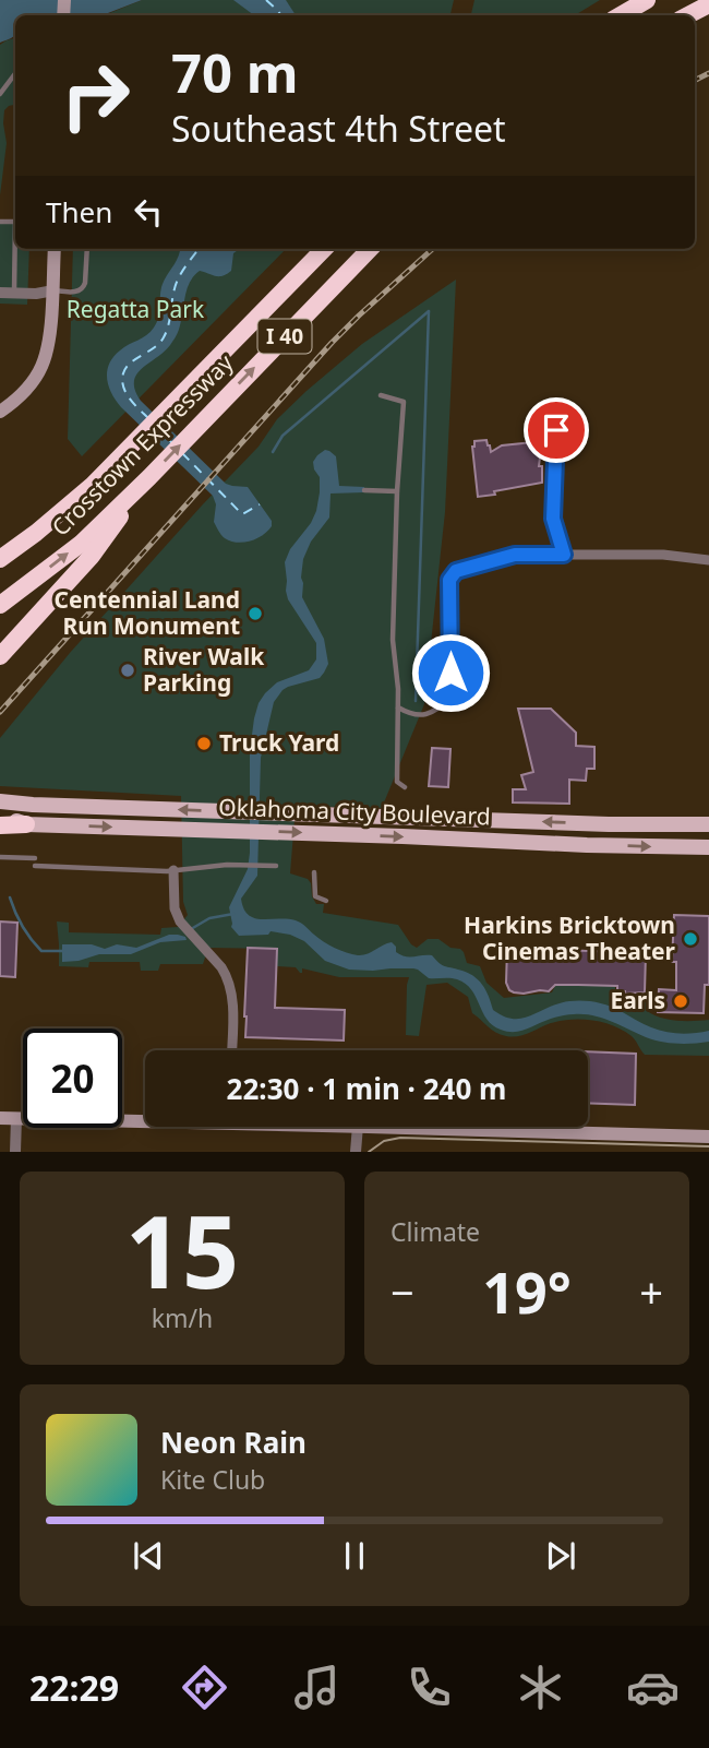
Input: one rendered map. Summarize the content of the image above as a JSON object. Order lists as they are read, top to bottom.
{
  "streets": {
    "highway": ["I 40", "Crosstown Expressway"],
    "main road": ["Oklahoma City Boulevard"]
  },
  "parks": ["Regatta Park"],
  "places": [
    "Centennial Land Run Monument",
    "River Walk Parking",
    "Truck Yard",
    "Harkins Bricktown Cinemas Theater",
    "Earls"
  ],
  "page": {
    "turn": ["70 m", "Southeast 4th Street"],
    "then": "Then",
    "limit": "20",
    "trip": "22:30 · 1 min · 240 m",
    "tile": [
      ["15", "km/h"],
      "Climate"
    ],
    "heat": ["−", "19°", "+"],
    "song": ["Neon Rain", "Kite Club"],
    "tabs": "22:29"
  }
}
